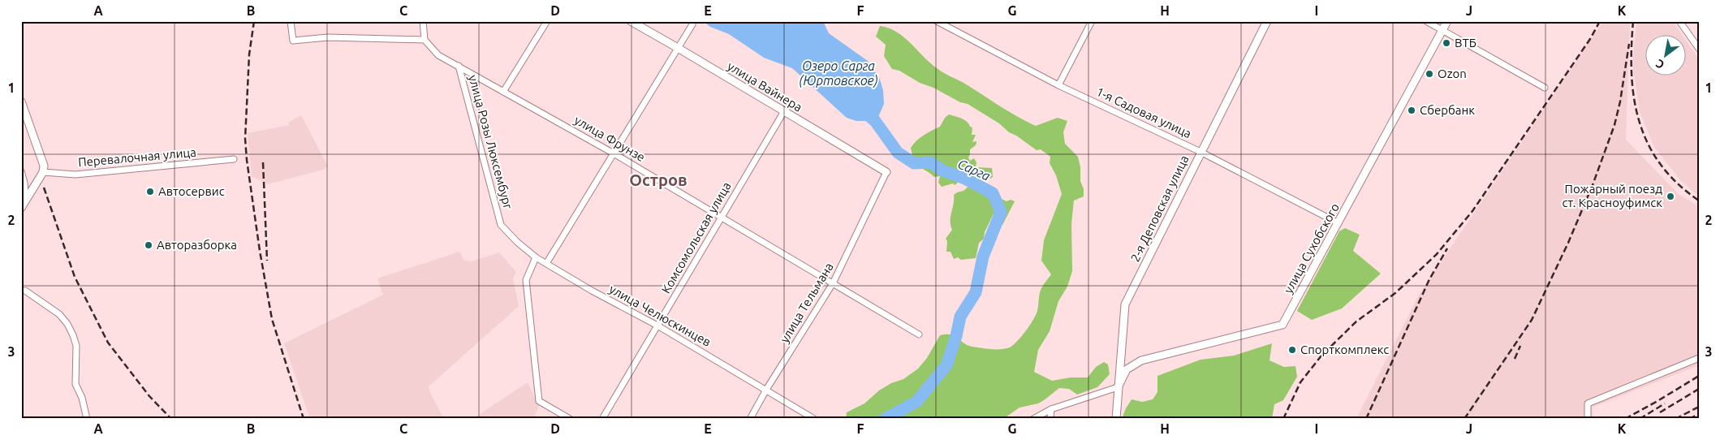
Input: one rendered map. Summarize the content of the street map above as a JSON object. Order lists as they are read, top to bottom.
{
  "streets": {
    "street": [
      "улица Вайнера",
      "1-я Садовая улица",
      "улица Фрунзе",
      "улица Розы Люксембург",
      "Перевалочная улица",
      "2-я Деповская улица",
      "Комсомольская улица",
      "улица Сухобского",
      "улица Тельмана",
      "улица Челюскинцев"
    ]
  },
  "crossings": [
    ["улица Вайнера", "Комсомольская улица"],
    ["улица Вайнера", "улица Тельмана"],
    ["1-я Садовая улица", "2-я Деповская улица"],
    ["1-я Садовая улица", "улица Сухобского"],
    ["улица Фрунзе", "улица Розы Люксембург"],
    ["улица Фрунзе", "Комсомольская улица"],
    ["улица Фрунзе", "улица Тельмана"],
    ["улица Розы Люксембург", "улица Челюскинцев"],
    ["2-я Деповская улица", "улица Сухобского"],
    ["Комсомольская улица", "улица Челюскинцев"],
    ["улица Тельмана", "улица Челюскинцев"]
  ],
  "districts": ["Остров"],
  "water": ["Озеро Сарга (Юртовское)", "Сарга"],
  "places": [
    "ВТБ",
    "Ozon",
    "Сбербанк",
    "Автосервис",
    "Пожарный поезд ст. Красноуфимск",
    "Авторазборка",
    "Спорткомплекс"
  ],
  "north": "bottom left",
  "grid": {
    "columns": [
      "A",
      "B",
      "C",
      "D",
      "E",
      "F",
      "G",
      "H",
      "I",
      "J",
      "K"
    ],
    "rows": ["1", "2", "3"]
  }
}
